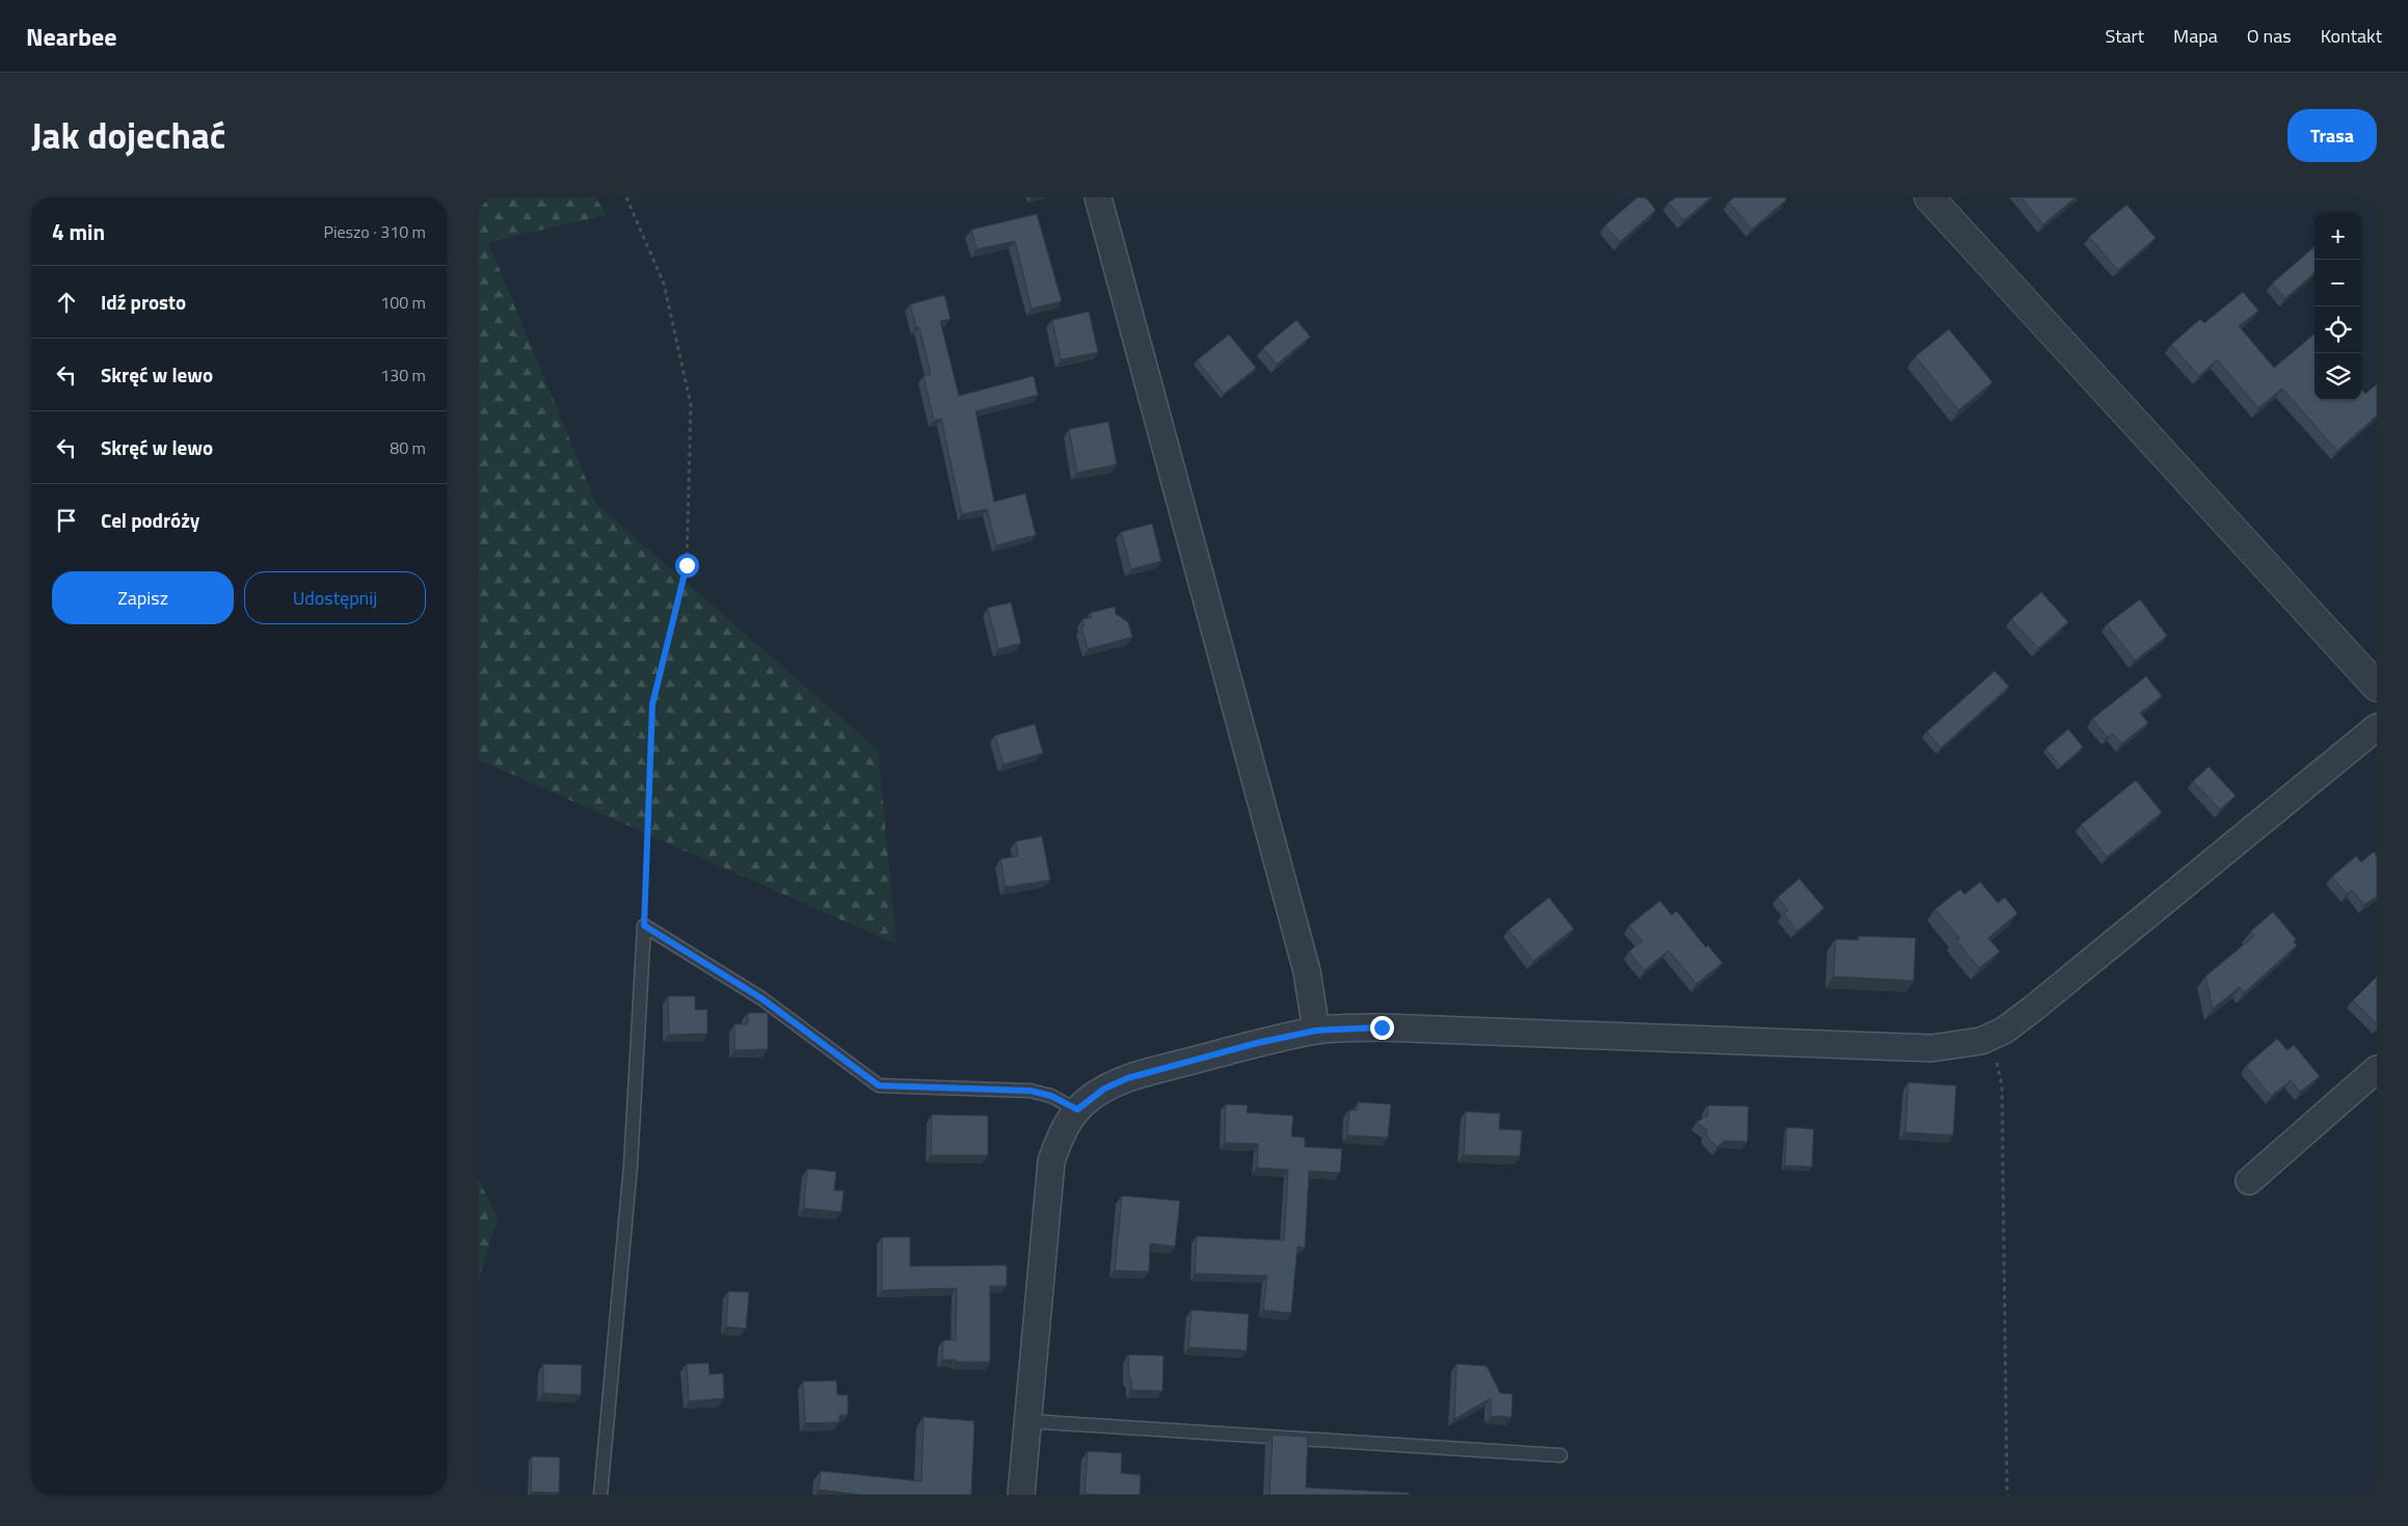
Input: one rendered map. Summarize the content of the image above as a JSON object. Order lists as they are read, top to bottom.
{
  "page": {
    "header": "Nearbee",
    "nav": [
      "Start",
      "Mapa",
      "O nas",
      "Kontakt"
    ],
    "title": "Jak dojechać",
    "buttons": [
      "Trasa",
      ["Zapisz", "Udostępnij"]
    ],
    "heading": ["4 min", "Pieszo · 310 m"],
    "map_buttons": ["+", "−"],
    "list": [
      ["Idź prosto", "100 m"],
      ["Skręć w lewo", "130 m"],
      ["Skręć w lewo", "80 m"],
      "Cel podróży"
    ]
  }
}
